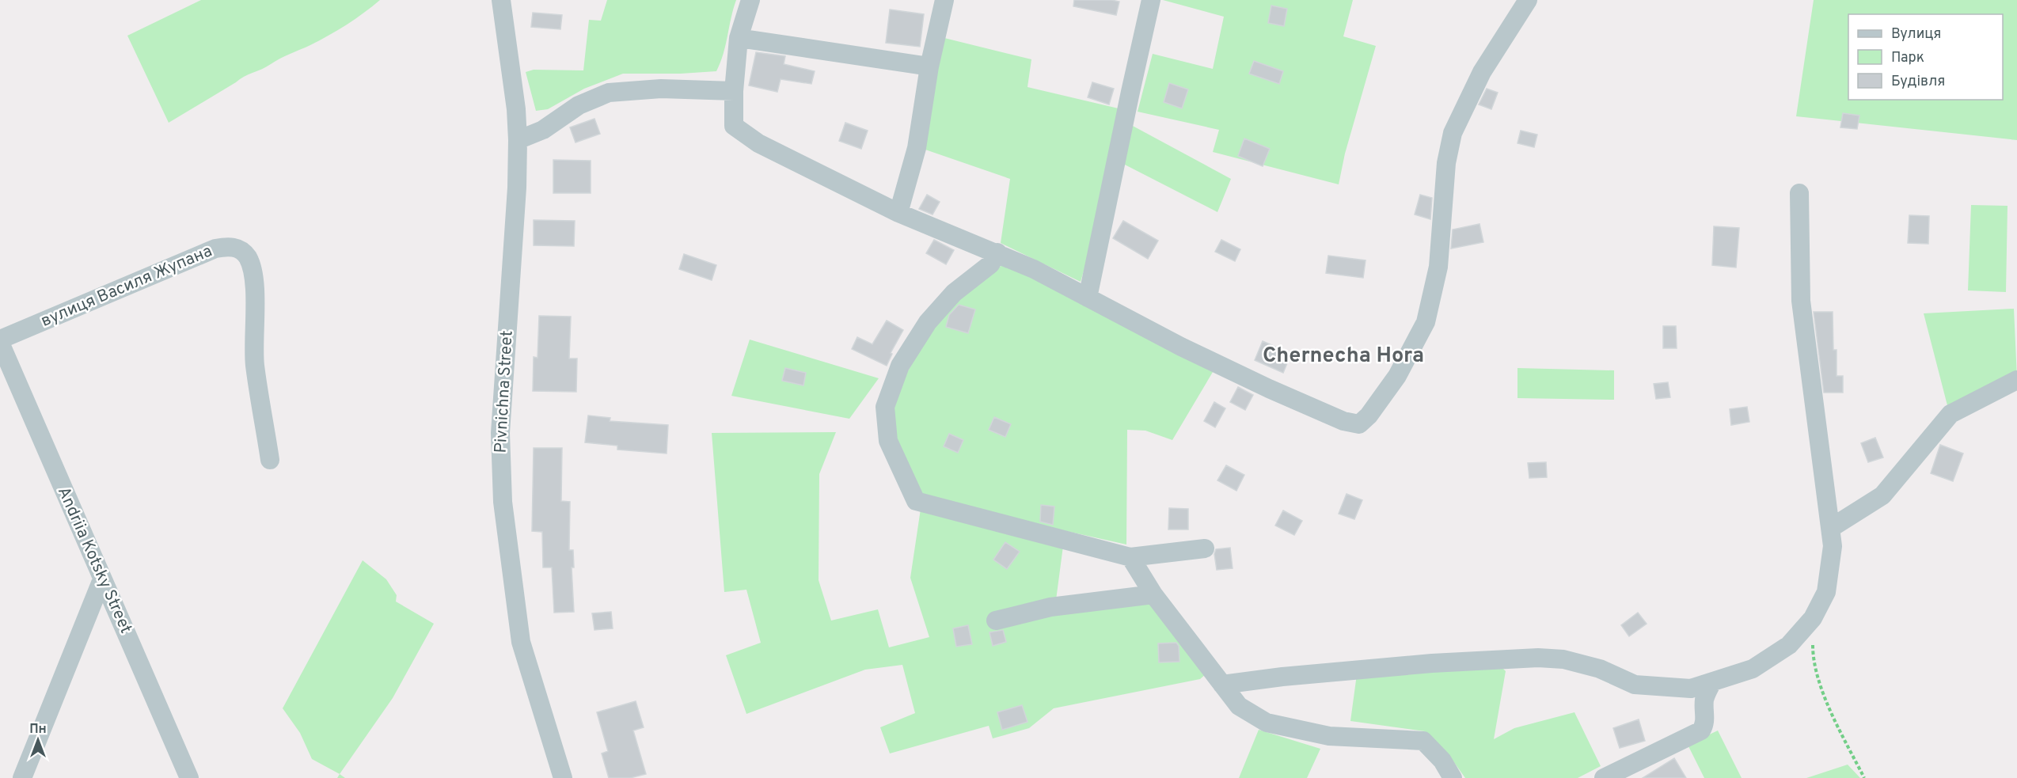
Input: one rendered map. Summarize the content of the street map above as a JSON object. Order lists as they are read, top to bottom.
{
  "streets": {
    "street": ["вулиця Василя Жупана", "Pivnichna Street", "Andriia Kotsky Street"]
  },
  "crossings": [
    ["вулиця Василя Жупана", "Andriia Kotsky Street"]
  ],
  "districts": ["Chernecha Hora"],
  "legend": ["Вулиця", "Парк", "Будівля"],
  "north": "top"
}
